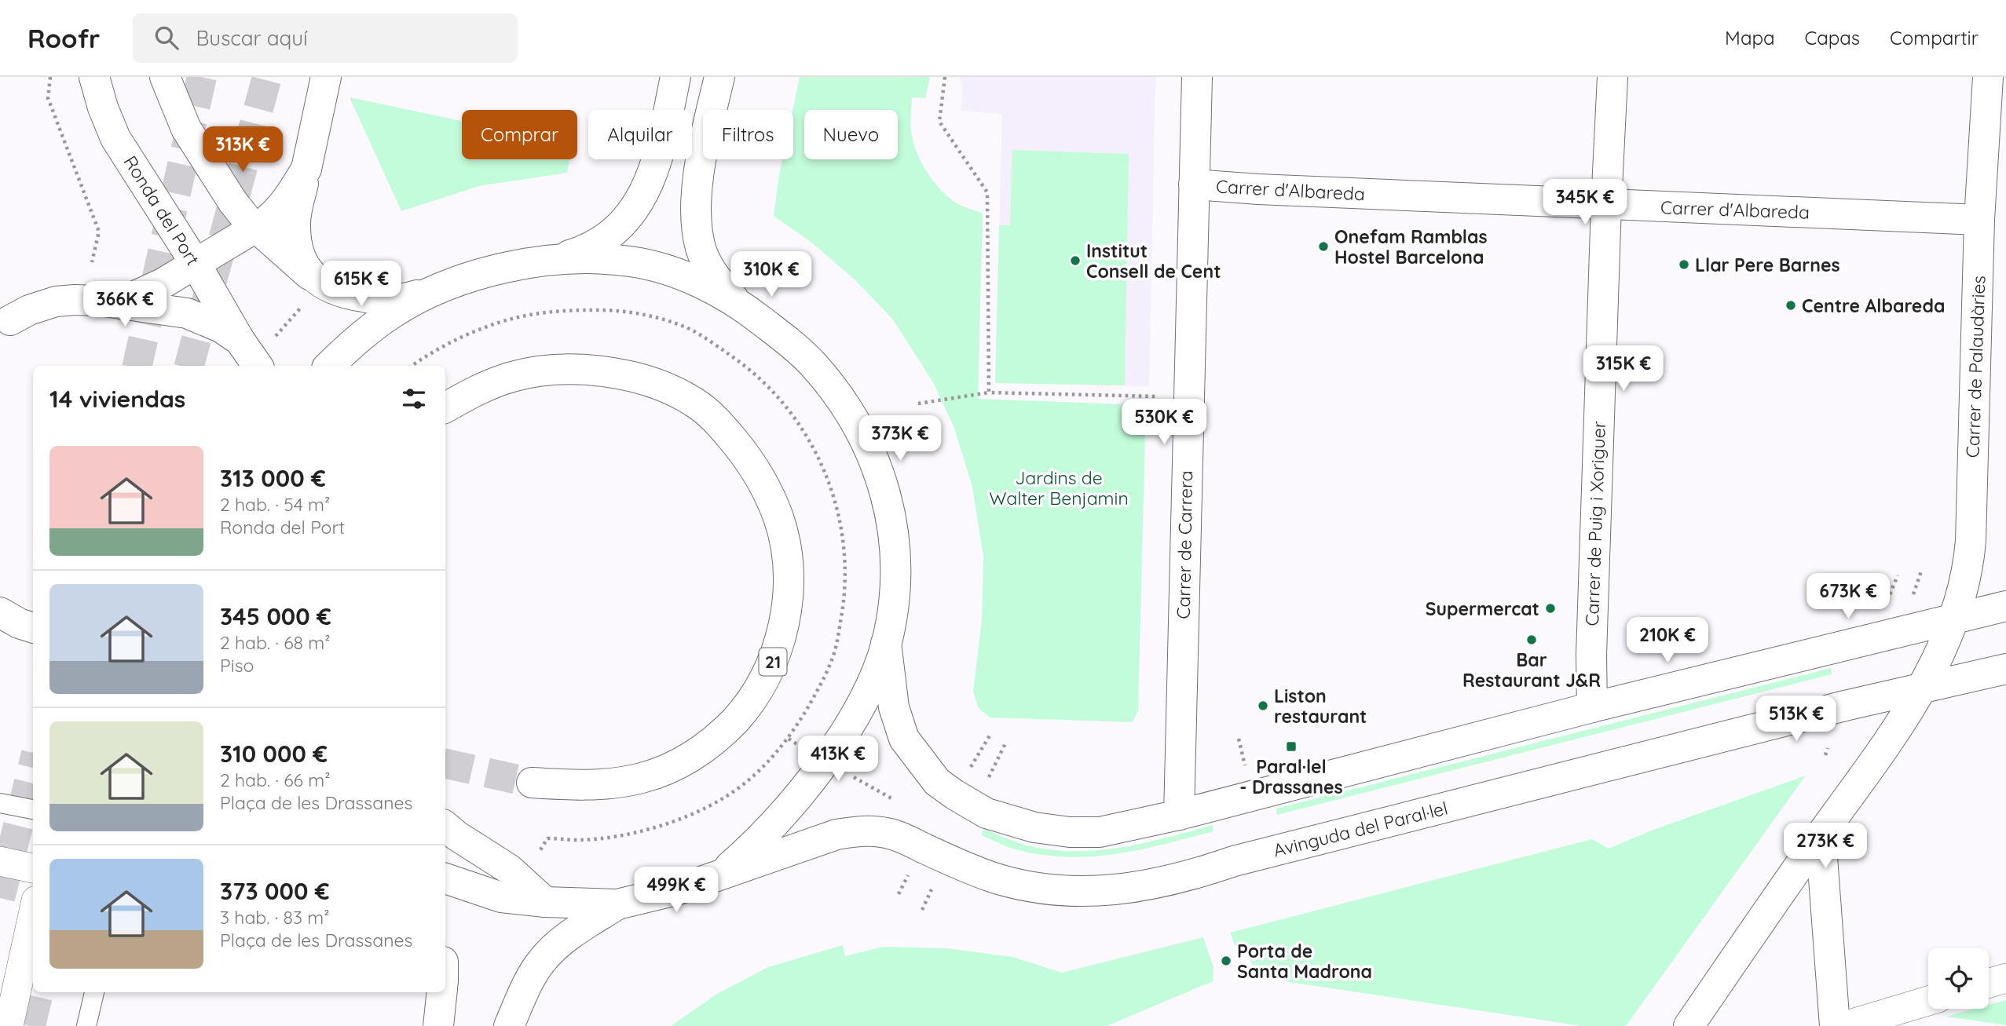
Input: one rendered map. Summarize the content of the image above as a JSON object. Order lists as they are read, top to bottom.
{
  "streets": {
    "main road": [
      "Carrer d'Albareda",
      "Ronda del Port",
      "Carrer de Palaudàries",
      "Carrer de Puig i Xoriguer",
      "Carrer de Carrera",
      "21",
      "Avinguda del Paral·lel"
    ]
  },
  "crossings": [
    ["Carrer d'Albareda", "Carrer de Palaudàries"],
    ["Carrer d'Albareda", "Carrer de Puig i Xoriguer"],
    ["Carrer d'Albareda", "Carrer de Carrera"],
    ["Carrer de Palaudàries", "Avinguda del Paral·lel"]
  ],
  "parks": ["Jardins de Walter Benjamin"],
  "places": {
    "other": [
      "Onefam Ramblas Hostel Barcelona",
      "Institut Consell de Cent",
      "Llar Pere Barnes",
      "Centre Albareda",
      "Supermercat",
      "Bar Restaurant J&R",
      "Liston restaurant",
      "Porta de Santa Madrona"
    ],
    "transit": ["Paral·lel - Drassanes"]
  },
  "page": {
    "header": "Roofr",
    "search": "Buscar aquí",
    "nav": ["Mapa", "Capas", "Compartir"],
    "chip": [
      "Comprar",
      "Alquilar",
      "Filtros",
      "Nuevo"
    ],
    "price": [
      "313K €",
      "345K €",
      "310K €",
      "615K €",
      "366K €",
      "315K €",
      "530K €",
      "373K €",
      "673K €",
      "210K €",
      "513K €",
      "413K €",
      "273K €",
      "499K €"
    ],
    "heading": "14 viviendas",
    "list": [
      {
        "name": "313 000 €",
        "note": "2 hab. · 54 m² · Ronda del Port"
      },
      {
        "name": "345 000 €",
        "note": "2 hab. · 68 m² · Piso"
      },
      {
        "name": "310 000 €",
        "note": "2 hab. · 66 m² · Plaça de les Drassanes"
      },
      {
        "name": "373 000 €",
        "note": "3 hab. · 83 m² · Plaça de les Drassanes"
      }
    ]
  }
}
